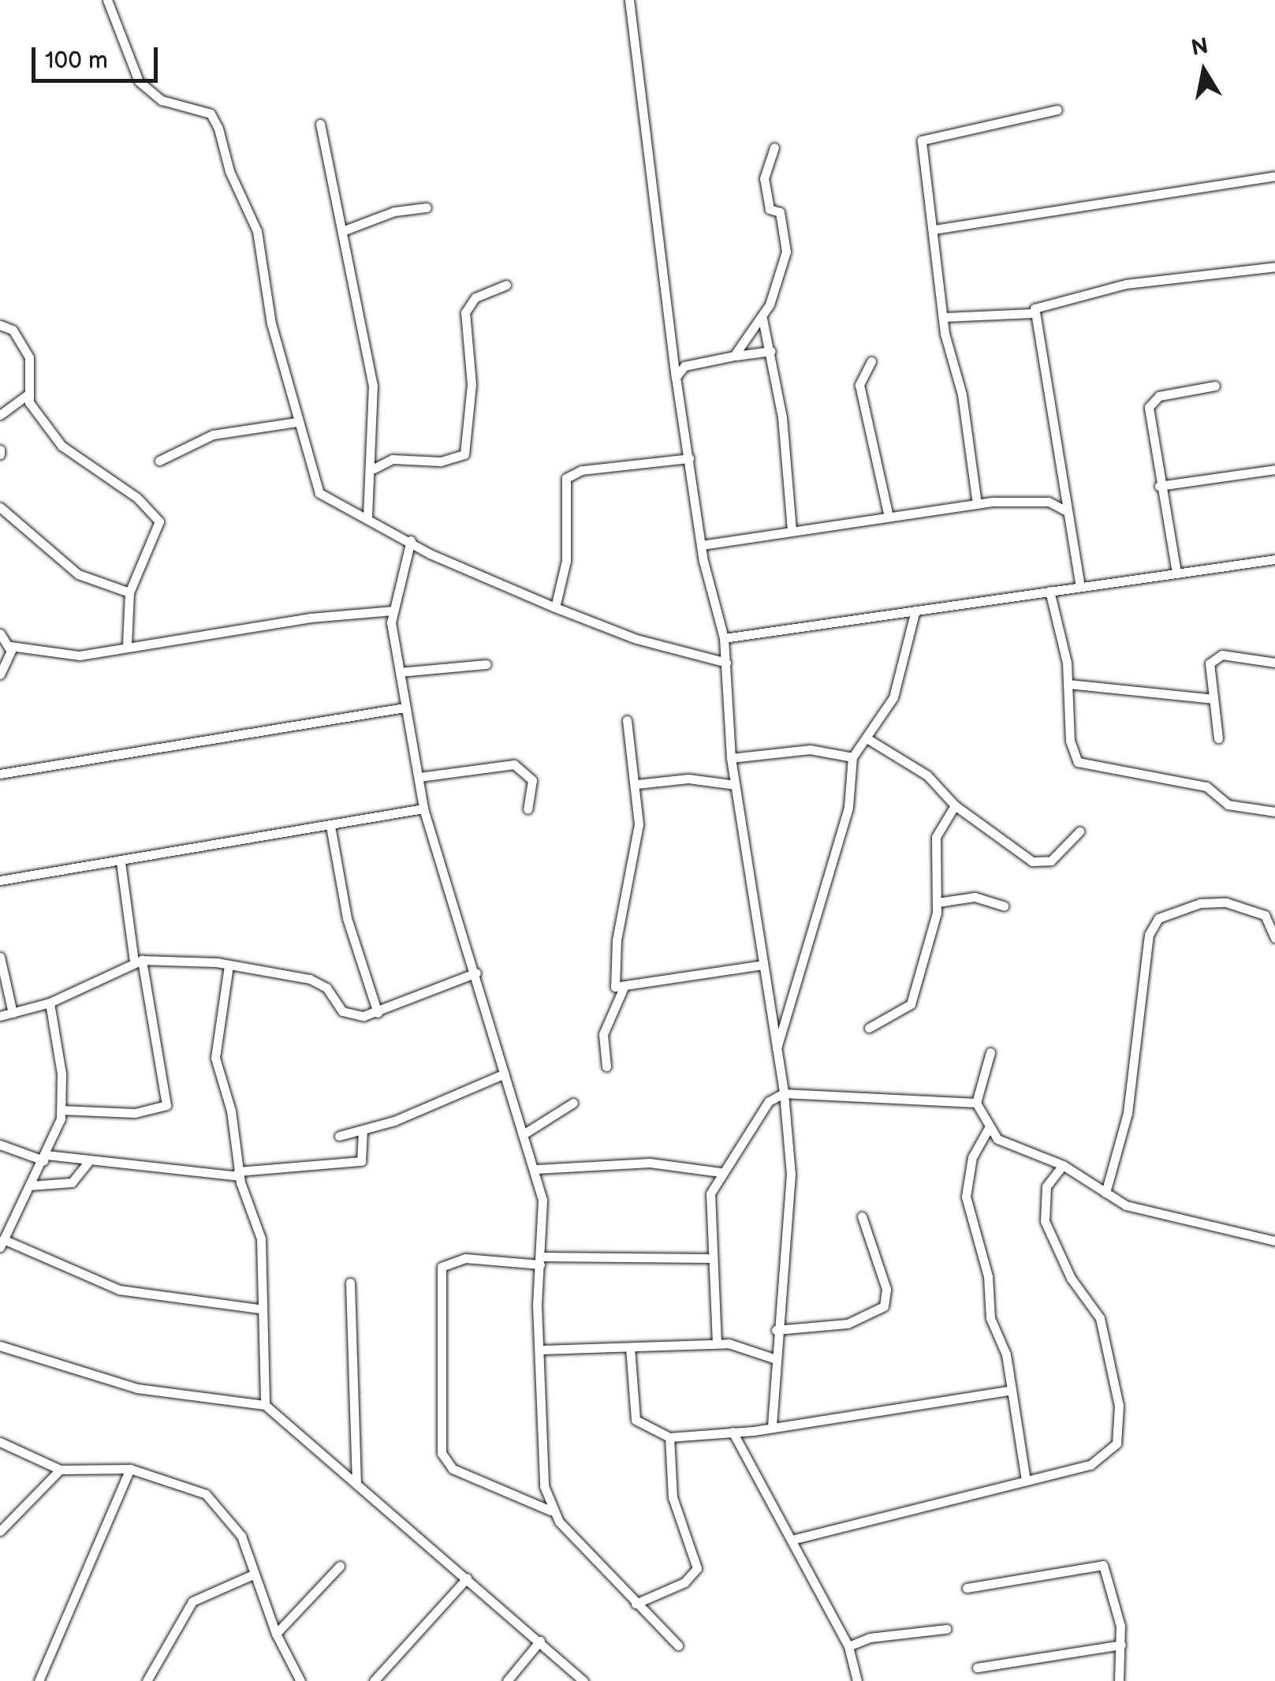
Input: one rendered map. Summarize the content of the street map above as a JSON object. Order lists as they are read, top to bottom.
{
  "scale_bar": "100 m",
  "north": "top"
}
